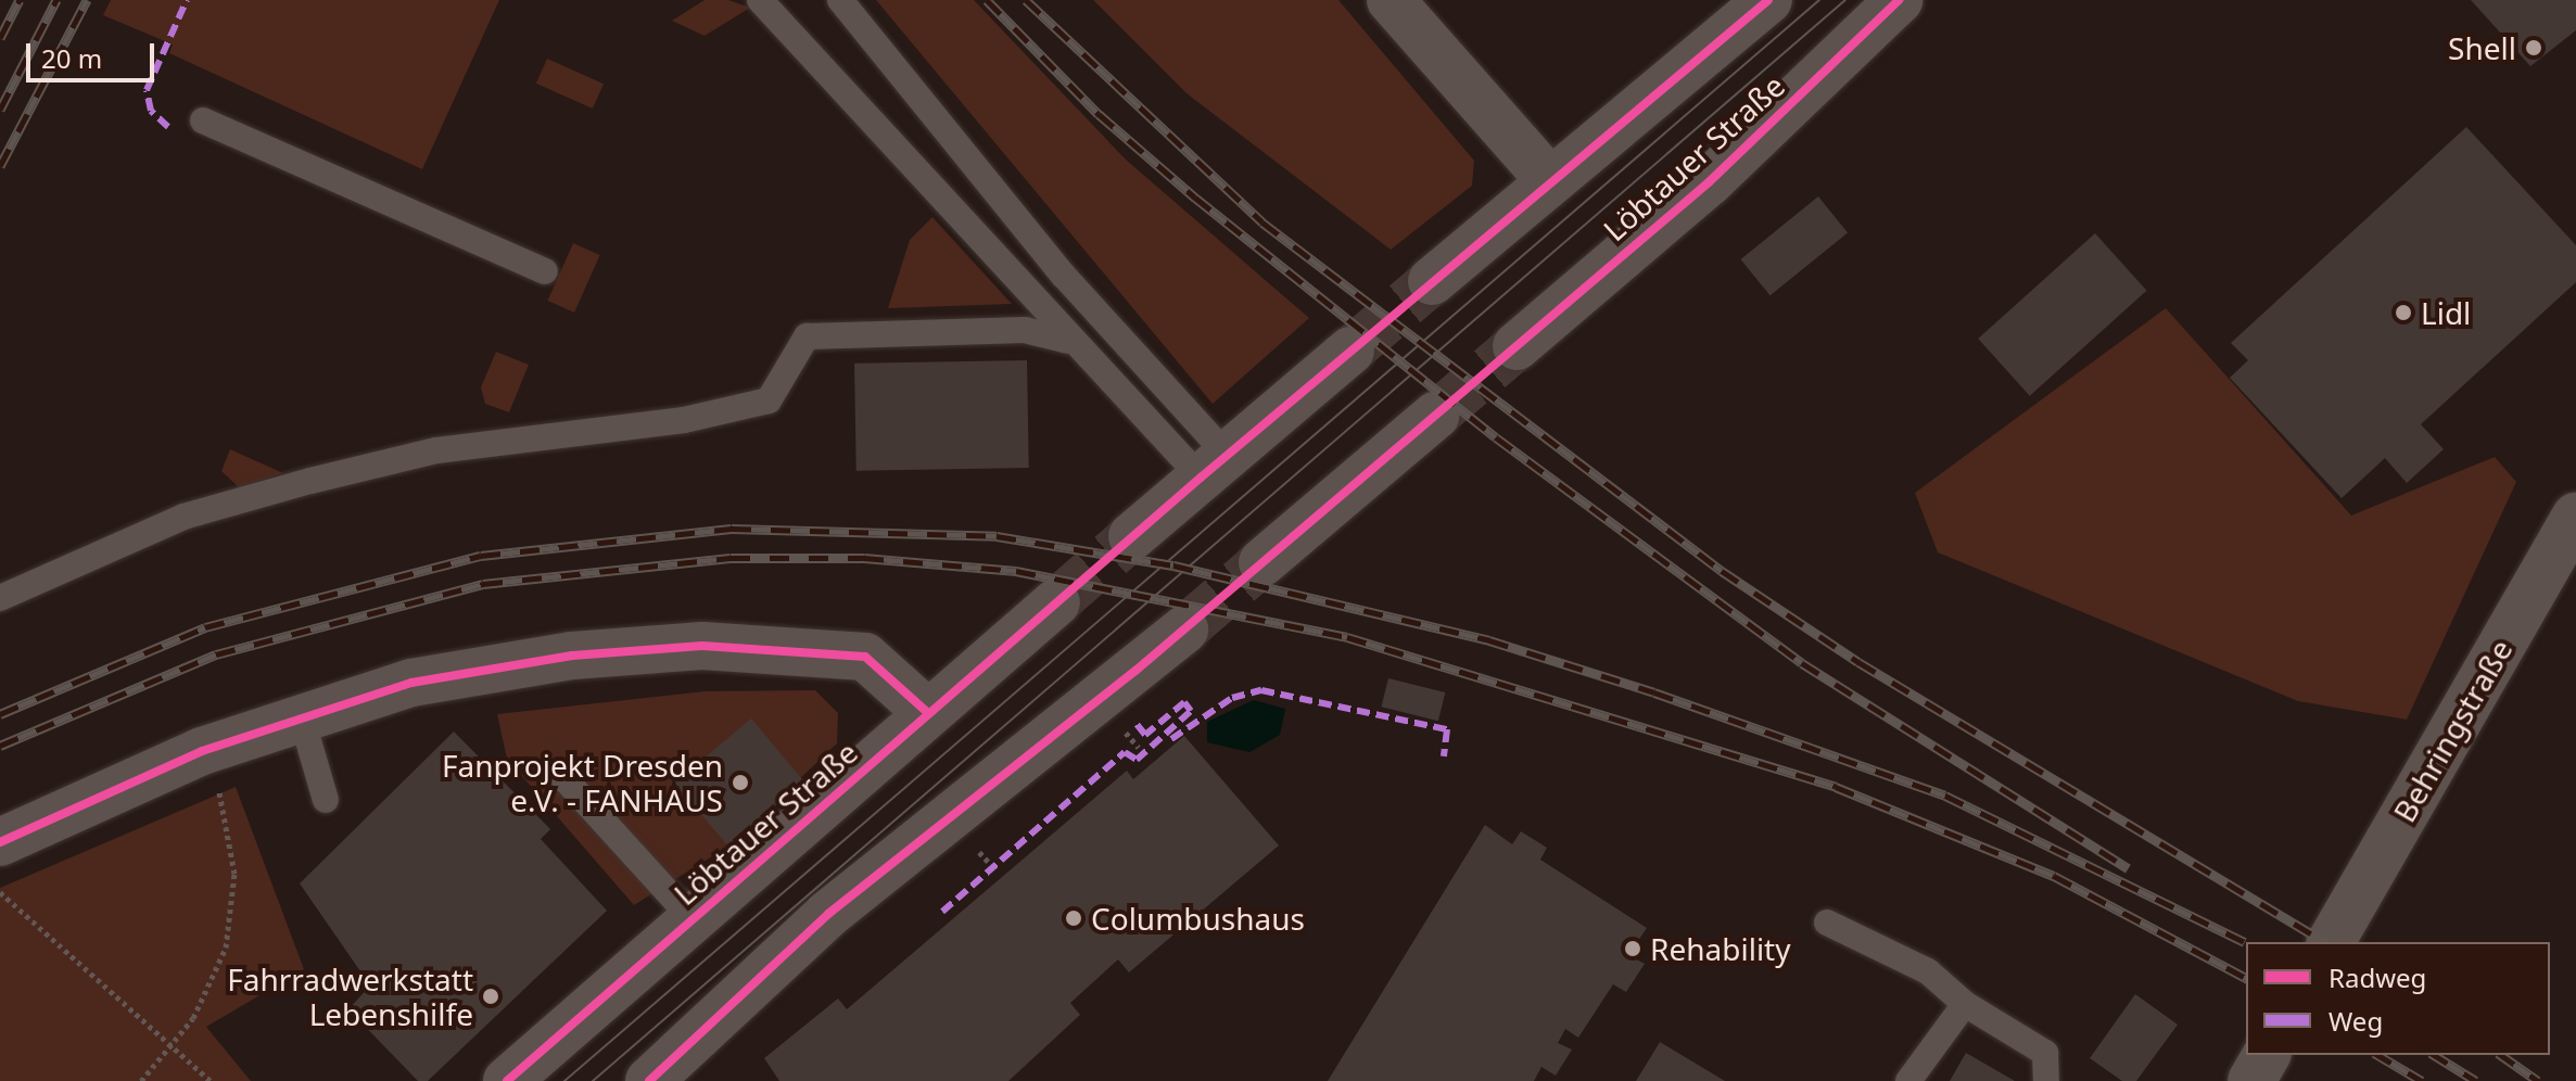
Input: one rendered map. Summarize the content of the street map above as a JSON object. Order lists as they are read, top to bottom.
{
  "streets": {
    "main road": ["Löbtauer Straße", "Behringstraße"]
  },
  "places": [
    "Shell",
    "Lidl",
    "Fanprojekt Dresden e.V. - FANHAUS",
    "Columbushaus",
    "Rehability",
    "Fahrradwerkstatt Lebenshilfe"
  ],
  "legend": ["Radweg", "Weg"],
  "scale_bar": "20 m"
}
